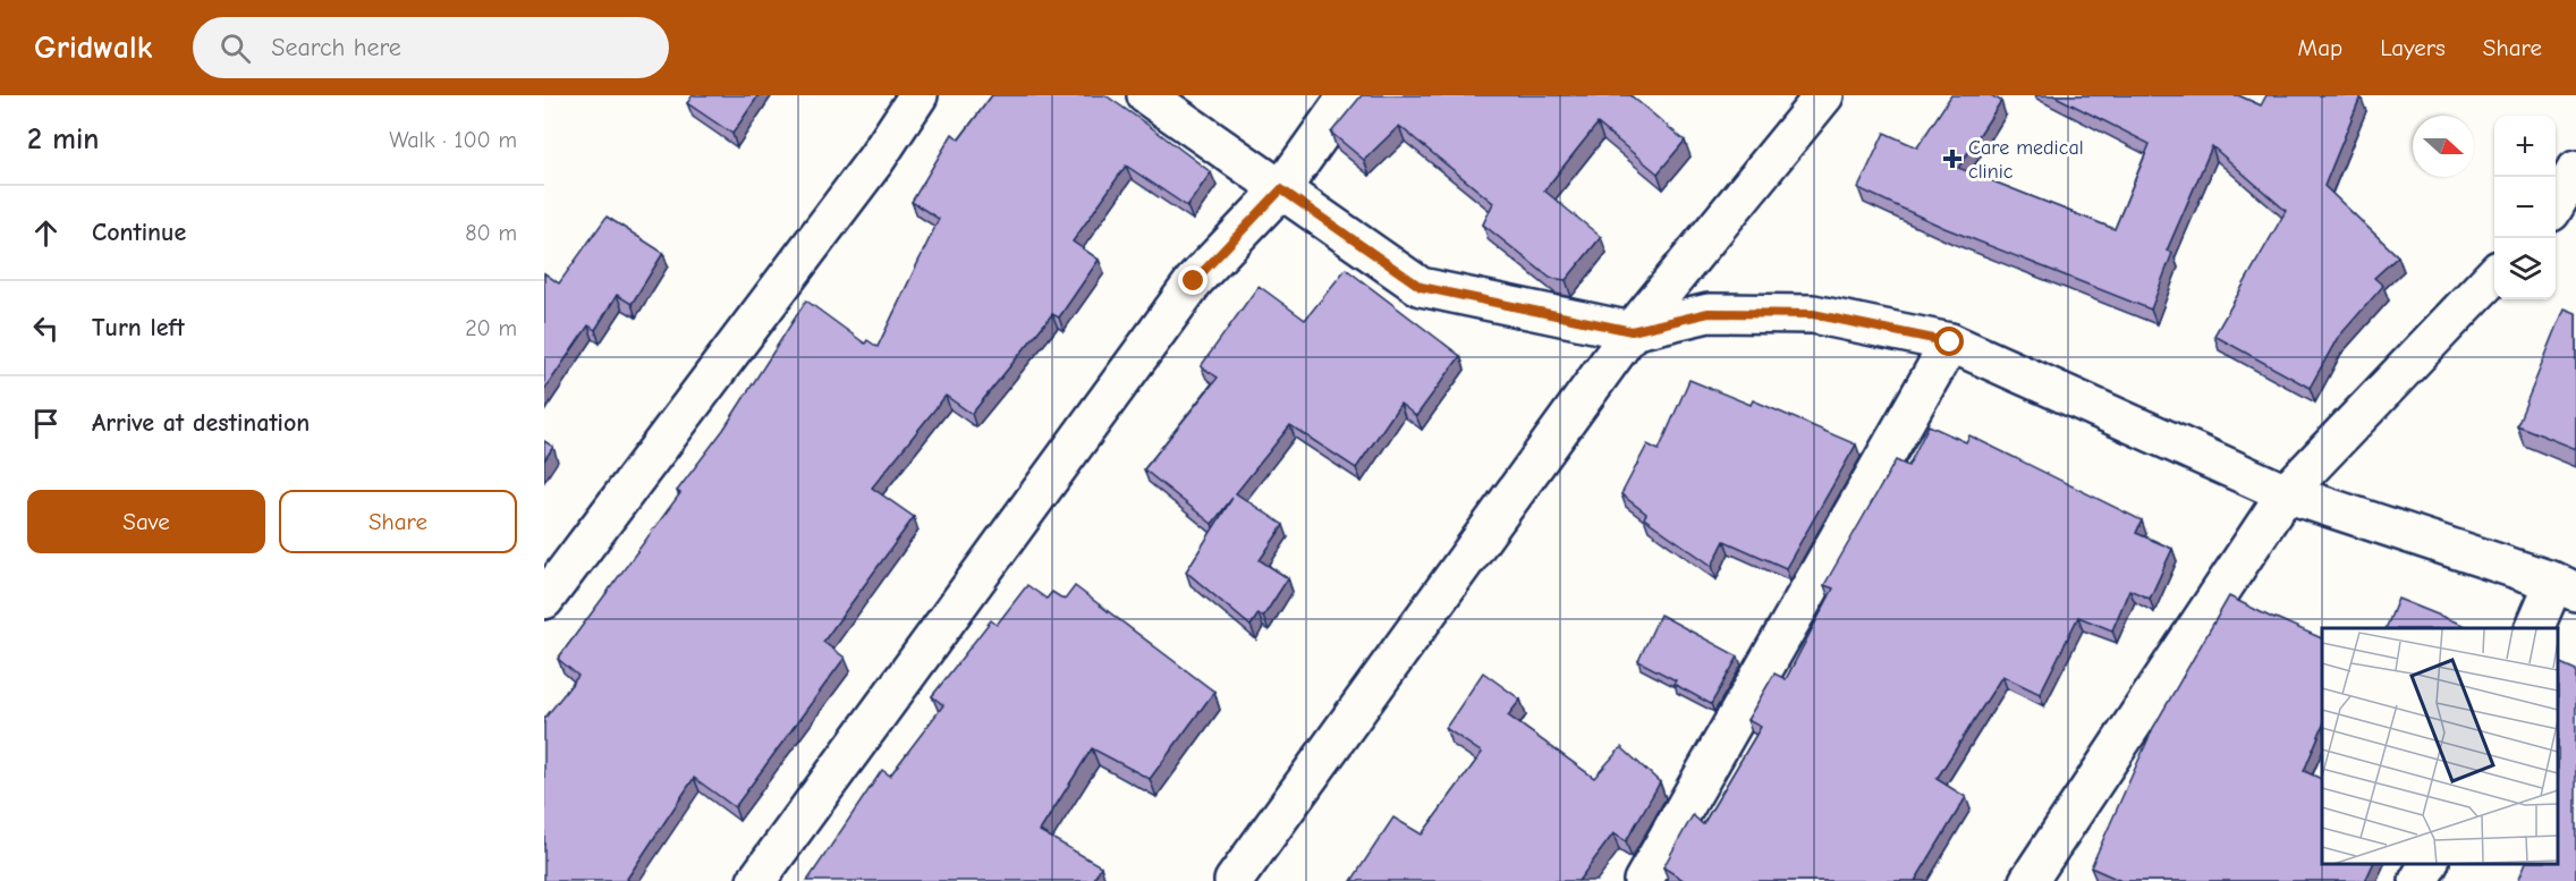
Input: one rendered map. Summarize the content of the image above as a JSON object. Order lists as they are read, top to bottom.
{
  "places": {
    "health": ["Care medical clinic"]
  },
  "north": "right",
  "page": {
    "header": "Gridwalk",
    "search": "Search here",
    "nav": ["Map", "Layers", "Share"],
    "heading": ["2 min", "Walk · 100 m"],
    "map_buttons": ["+", "−"],
    "list": [
      ["Continue", "80 m"],
      ["Turn left", "20 m"],
      "Arrive at destination"
    ],
    "buttons": ["Save", "Share"]
  }
}
